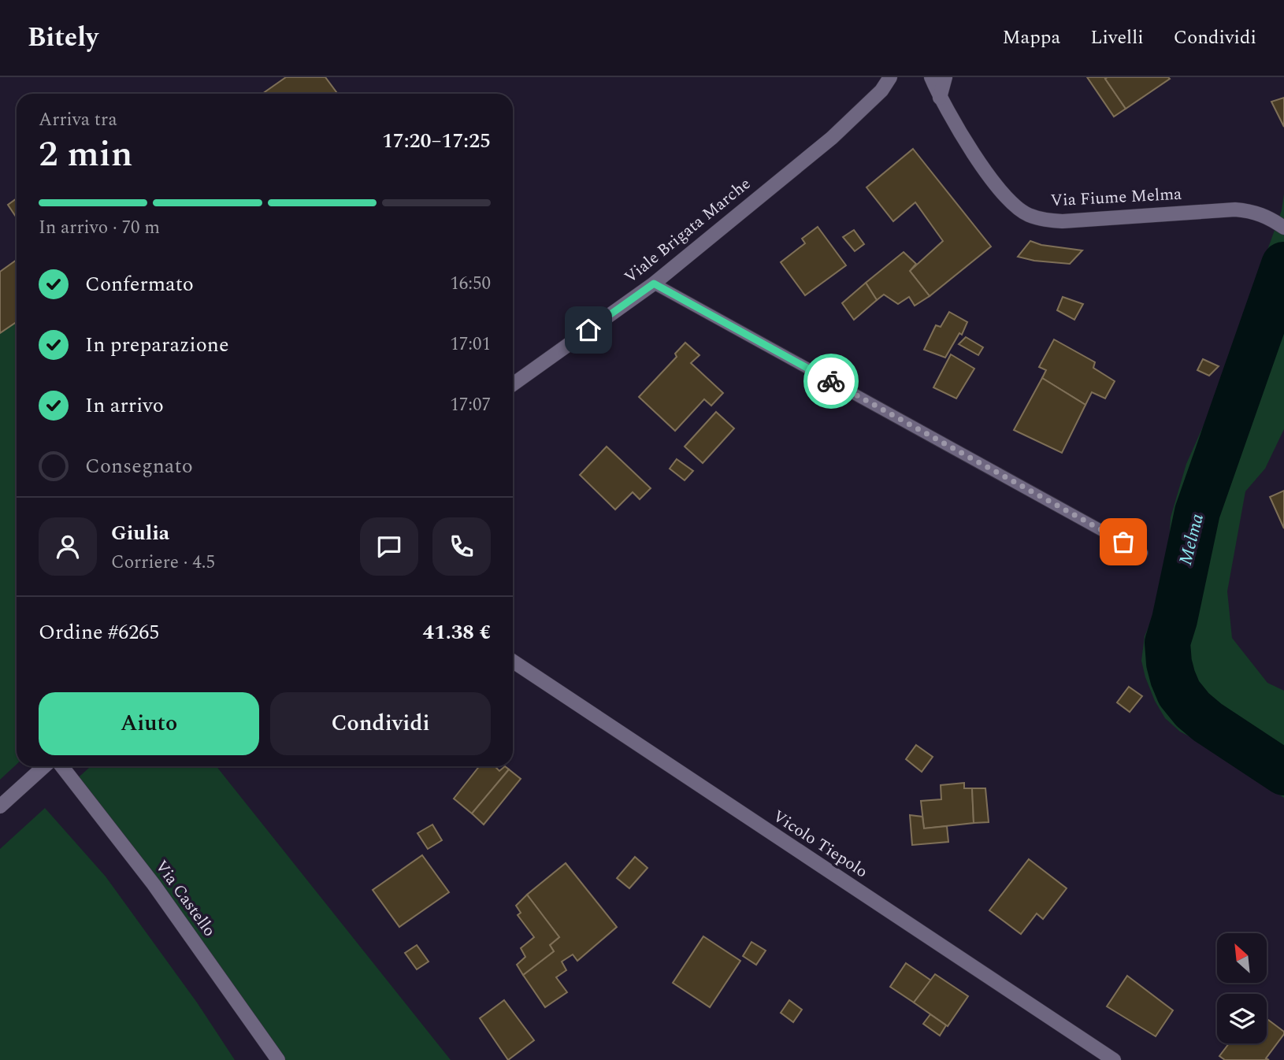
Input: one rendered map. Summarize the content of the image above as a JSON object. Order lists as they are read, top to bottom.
{
  "streets": {
    "street": [
      "Via Fiume Melma",
      "Viale Brigata Marche",
      "Vicolo Tiepolo",
      "Via Castello"
    ]
  },
  "water": ["Melma"],
  "north": "top left",
  "page": {
    "header": "Bitely",
    "nav": ["Mappa", "Livelli", "Condividi"],
    "heading": ["2 min", "Arriva tra", "17:20–17:25"],
    "panel": [
      "Giulia",
      "Corriere · 4.5",
      "Ordine #6265",
      "41.38 €"
    ],
    "bar": "In arrivo · 70 m",
    "list": [
      ["Confermato", "16:50"],
      ["In preparazione", "17:01"],
      ["In arrivo", "17:07"],
      "Consegnato"
    ],
    "buttons": ["Aiuto", "Condividi"]
  }
}
